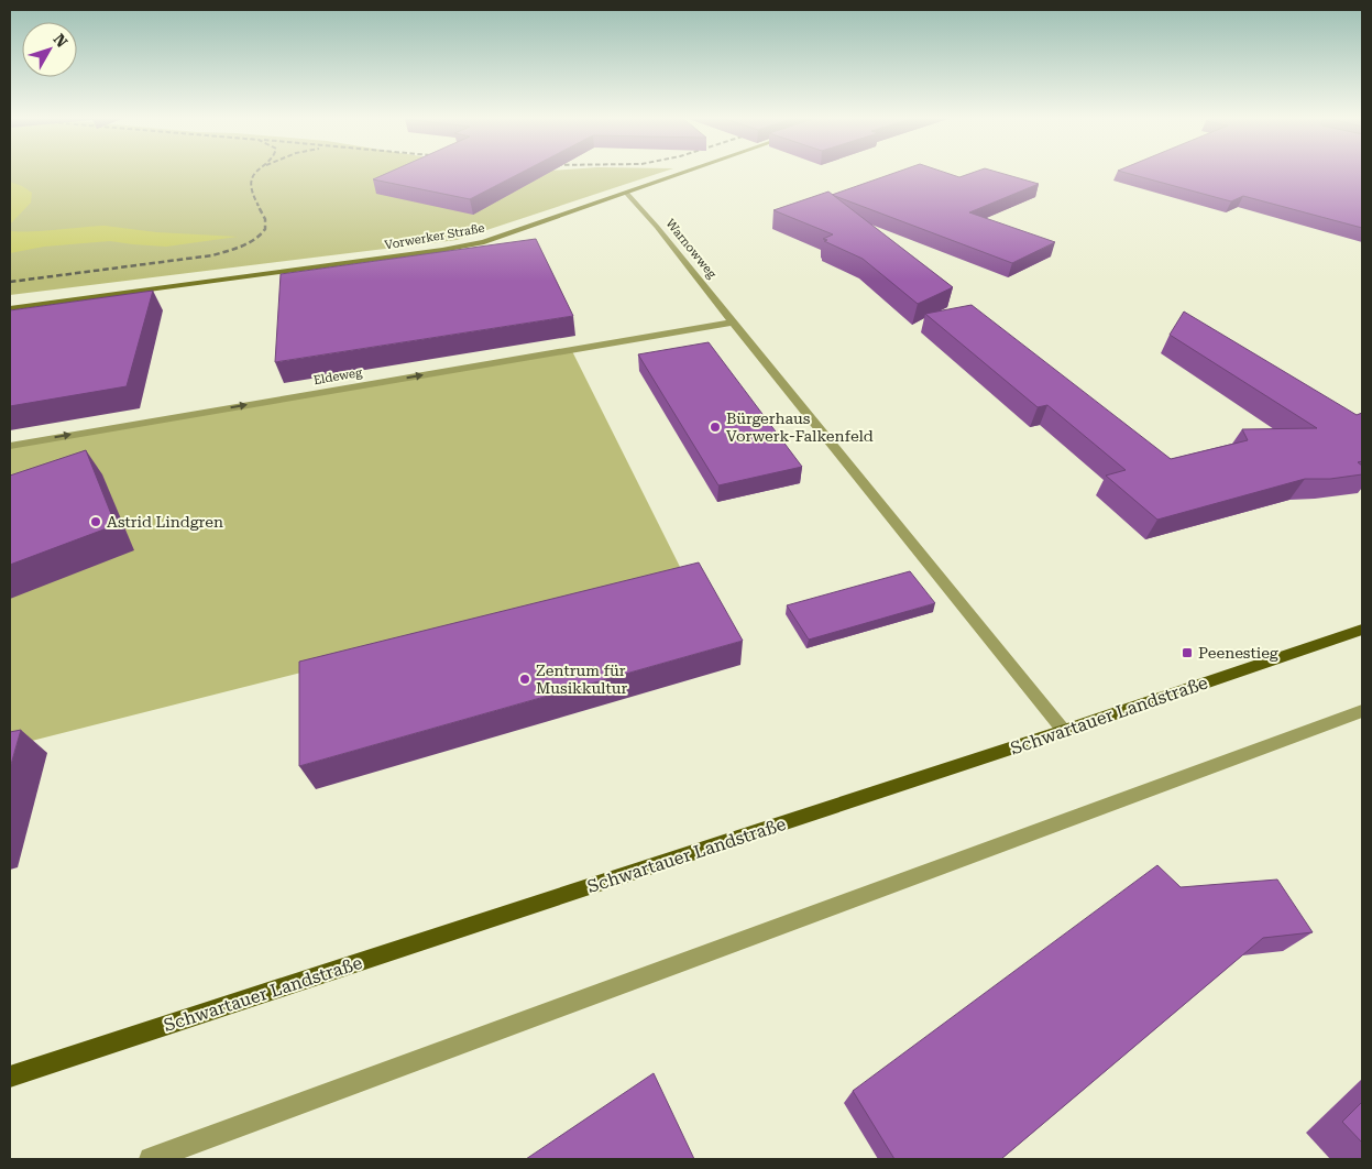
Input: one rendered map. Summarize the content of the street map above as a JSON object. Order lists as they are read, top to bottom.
{
  "streets": {
    "main road": ["Schwartauer Landstraße"],
    "street": ["Vorwerker Straße", "Warnowweg", "Eldeweg"]
  },
  "crossings": [
    ["Vorwerker Straße", "Warnowweg"],
    ["Warnowweg", "Eldeweg"],
    ["Warnowweg", "Schwartauer Landstraße"]
  ],
  "one_way": ["Eldeweg"],
  "places": {
    "other": ["Bürgerhaus Vorwerk-Falkenfeld", "Astrid Lindgren", "Zentrum für Musikkultur"],
    "transit": ["Peenestieg"]
  },
  "north": "top right"
}
